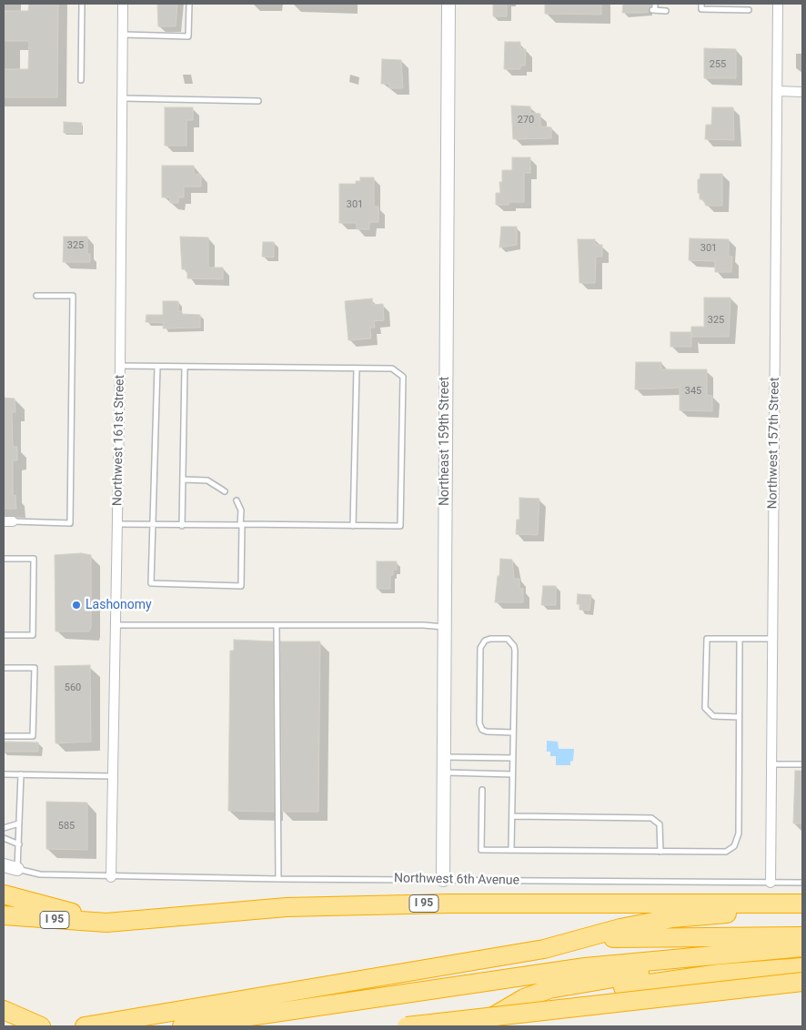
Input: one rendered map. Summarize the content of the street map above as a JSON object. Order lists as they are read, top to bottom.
{
  "streets": {
    "highway": ["I 95"],
    "street": ["Northwest 161st Street", "Northeast 159th Street", "Northwest 157th Street"],
    "lane": ["Northwest 6th Avenue"]
  },
  "crossings": [
    ["Northwest 161st Street", "Northwest 6th Avenue"],
    ["Northeast 159th Street", "Northwest 6th Avenue"],
    ["Northwest 157th Street", "Northwest 6th Avenue"]
  ],
  "places": ["Lashonomy"],
  "house_numbers": [
    "255",
    "270",
    "301",
    "325",
    "301",
    "325",
    "345",
    "560",
    "585"
  ]
}
